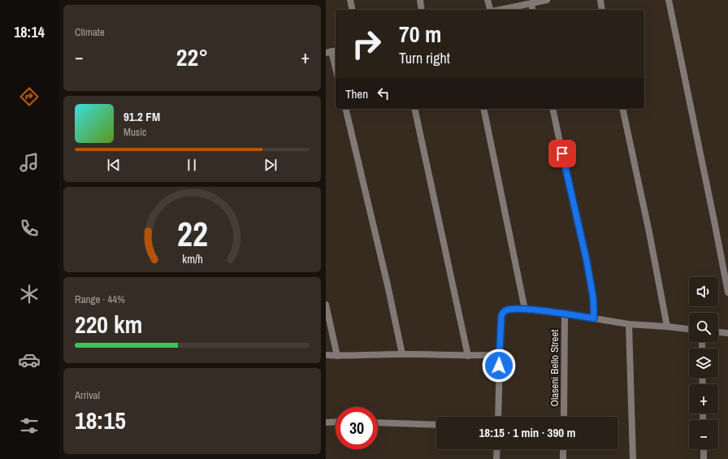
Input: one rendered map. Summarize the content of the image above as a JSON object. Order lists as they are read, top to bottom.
{
  "streets": {
    "street": ["Olaseni Bello Street"]
  },
  "page": {
    "tabs": "18:14",
    "tile": [
      "Climate",
      ["Range · 44%", "220 km"],
      ["Arrival", "18:15"]
    ],
    "turn": ["70 m", "Turn right"],
    "heat": ["−", "22°", "+"],
    "then": "Then",
    "song": ["91.2 FM", "Music"],
    "map_buttons": ["+", "−"],
    "limit": "30",
    "trip": "18:15 · 1 min · 390 m",
    "gauge": ["22", "km/h"]
  }
}
